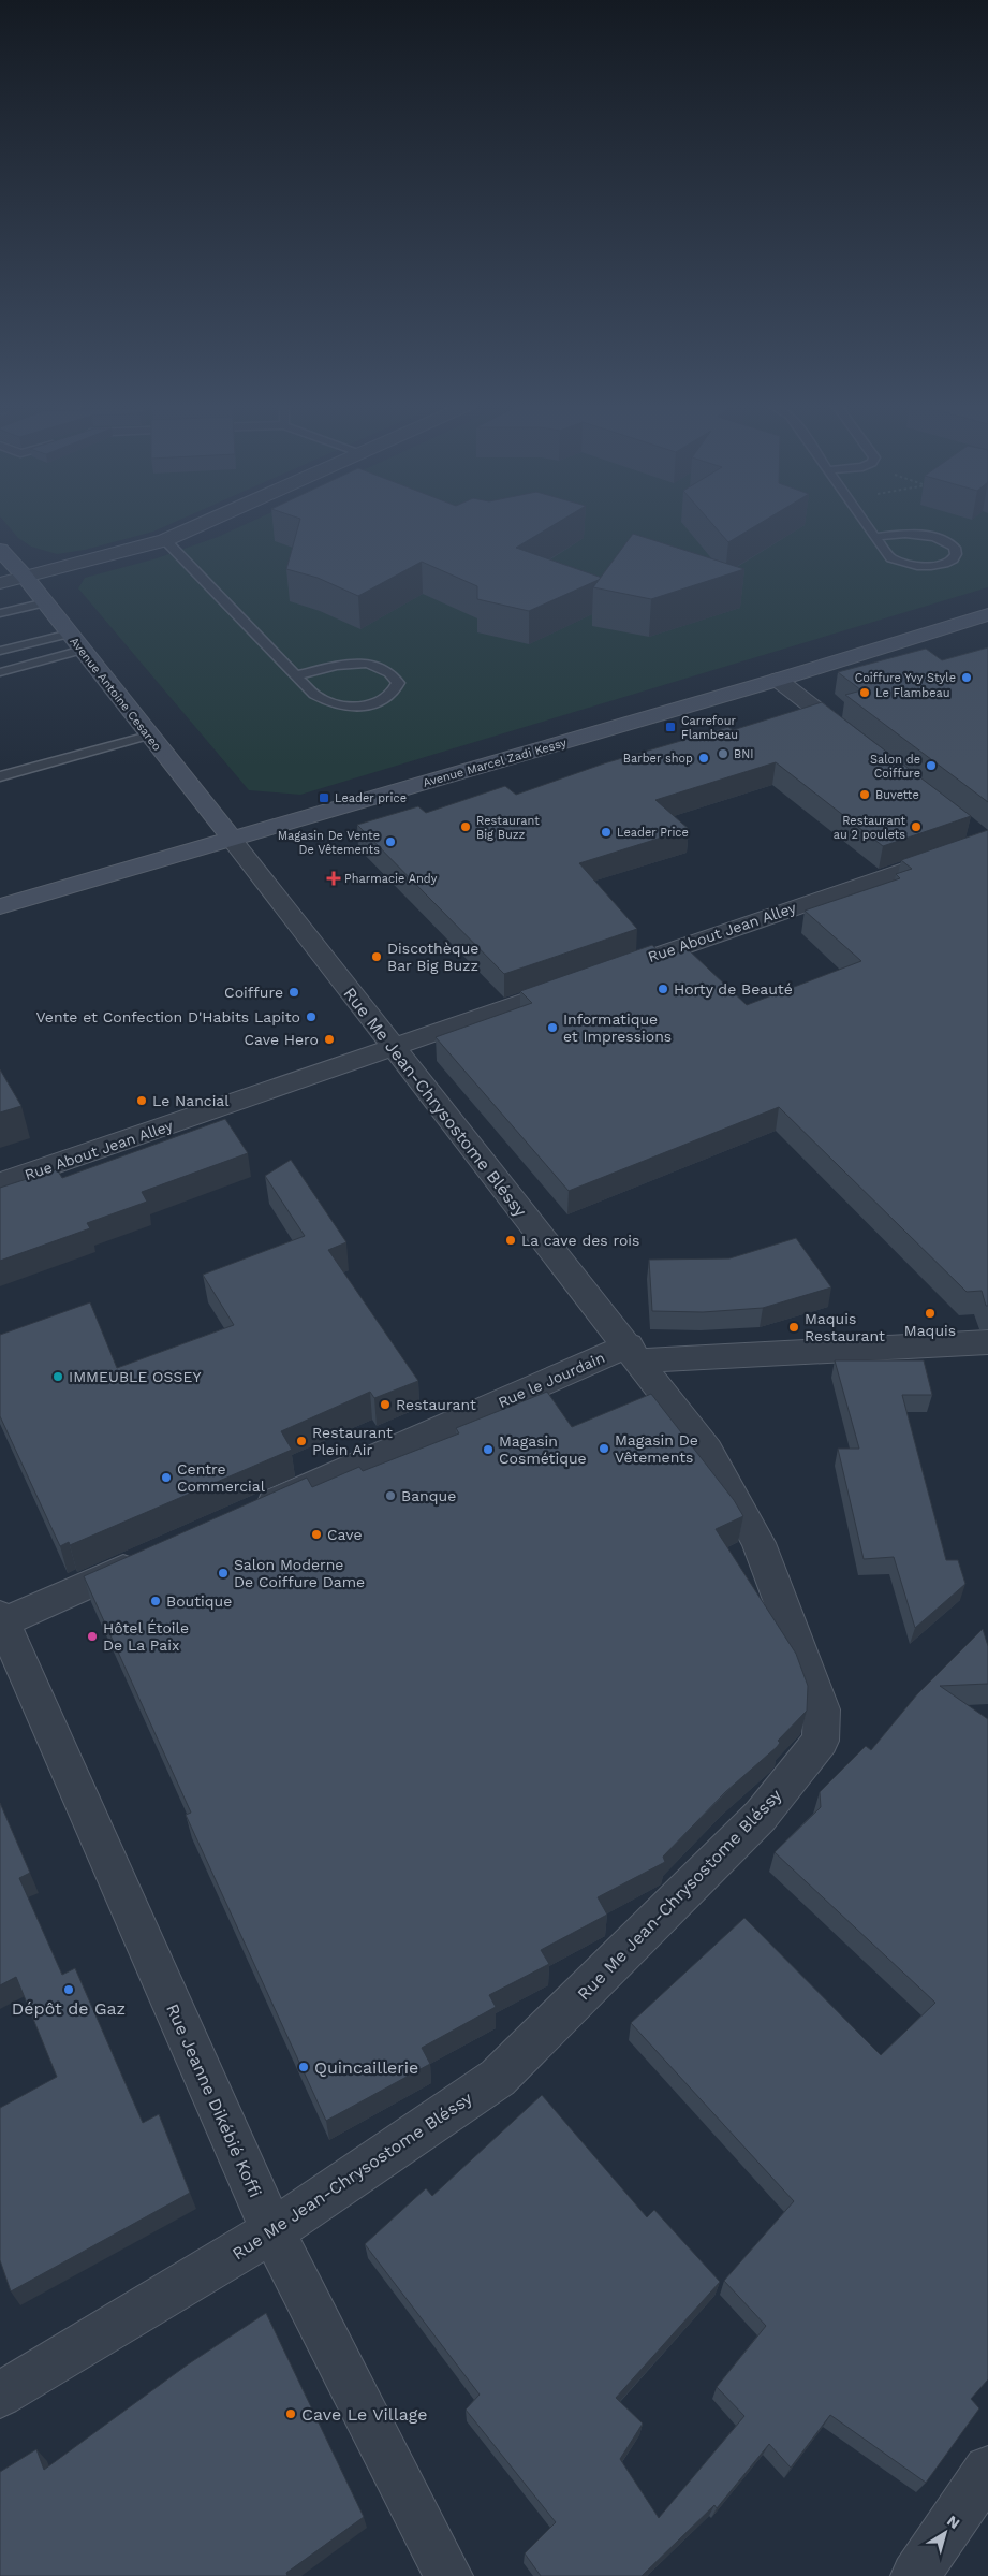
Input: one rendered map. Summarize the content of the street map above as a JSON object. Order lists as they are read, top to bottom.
{
  "streets": {
    "street": [
      "Avenue Antoine Cesareo",
      "Avenue Marcel Zadi Kessy",
      "Rue About Jean Alley",
      "Rue Me Jean-Chrysostome Bléssy",
      "Rue le Jourdain",
      "Rue Jeanne Dikébié Koffi"
    ]
  },
  "crossings": [
    ["Avenue Antoine Cesareo", "Avenue Marcel Zadi Kessy"],
    ["Avenue Antoine Cesareo", "Rue Me Jean-Chrysostome Bléssy"],
    ["Avenue Marcel Zadi Kessy", "Rue Me Jean-Chrysostome Bléssy"],
    ["Rue About Jean Alley", "Rue Me Jean-Chrysostome Bléssy"],
    ["Rue Me Jean-Chrysostome Bléssy", "Rue le Jourdain"],
    ["Rue Me Jean-Chrysostome Bléssy", "Rue Jeanne Dikébié Koffi"]
  ],
  "places": {
    "other": [
      "Coiffure Yvy Style",
      "Le Flambeau",
      "BNI",
      "Barber shop",
      "Salon de Coiffure",
      "Buvette",
      "Restaurant Big Buzz",
      "Restaurant au 2 poulets",
      "Leader Price",
      "Magasin De Vente De Vêtements",
      "Discothèque Bar Big Buzz",
      "Horty de Beauté",
      "Coiffure",
      "Vente et Confection D'Habits Lapito",
      "Informatique et Impressions",
      "Cave Hero",
      "Le Nancial",
      "La cave des rois",
      "Maquis",
      "Maquis Restaurant",
      "IMMEUBLE OSSEY",
      "Restaurant",
      "Restaurant Plein Air",
      "Magasin De Vêtements",
      "Magasin Cosmétique",
      "Centre Commercial",
      "Banque",
      "Cave",
      "Salon Moderne De Coiffure Dame",
      "Boutique",
      "Hôtel Étoile De La Paix",
      "Dépôt de Gaz",
      "Quincaillerie",
      "Cave Le Village"
    ],
    "transit": ["Carrefour Flambeau", "Leader price"],
    "health": ["Pharmacie Andy"]
  },
  "north": "top right"
}
